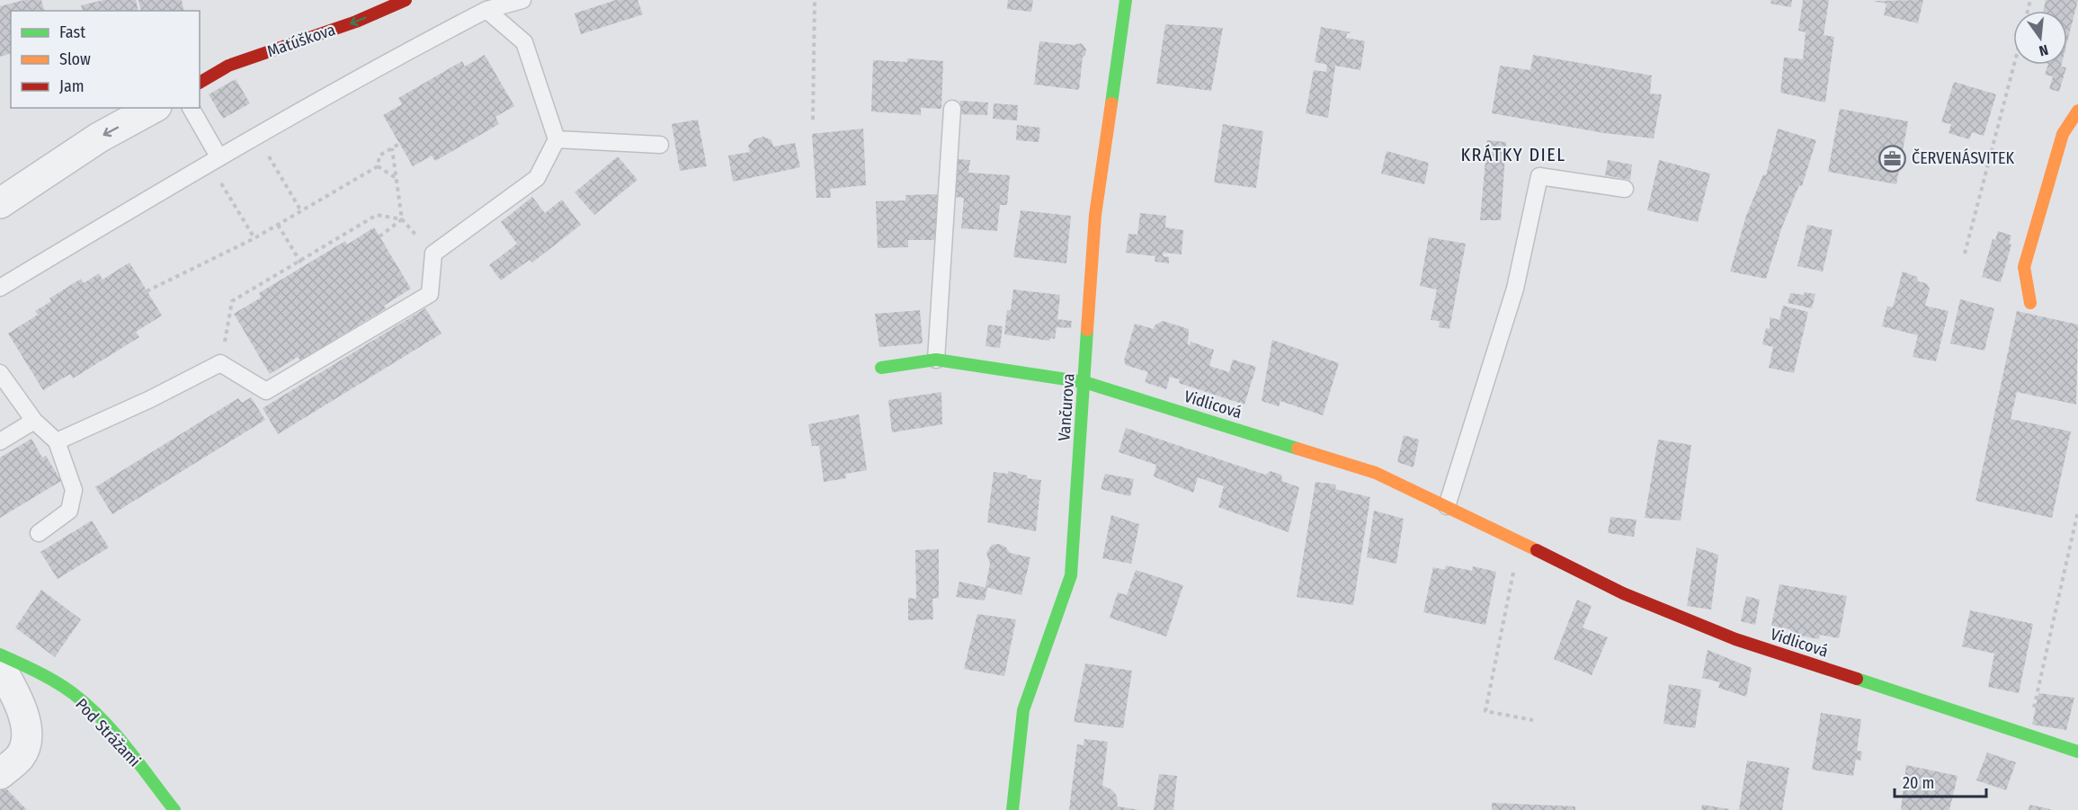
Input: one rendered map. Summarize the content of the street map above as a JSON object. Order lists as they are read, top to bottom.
{
  "streets": {
    "street": [
      "Matúškova",
      "Vidlicová",
      "Vančurova",
      "Pod Strážami"
    ]
  },
  "crossings": [
    ["Vidlicová", "Vančurova"]
  ],
  "one_way": ["Matúškova"],
  "districts": ["KRÁTKY DIEL"],
  "places": {
    "office": ["ČERVENÁSVITEK"]
  },
  "legend": ["Fast", "Slow", "Jam"],
  "scale_bar": "20 m",
  "north": "bottom"
}
